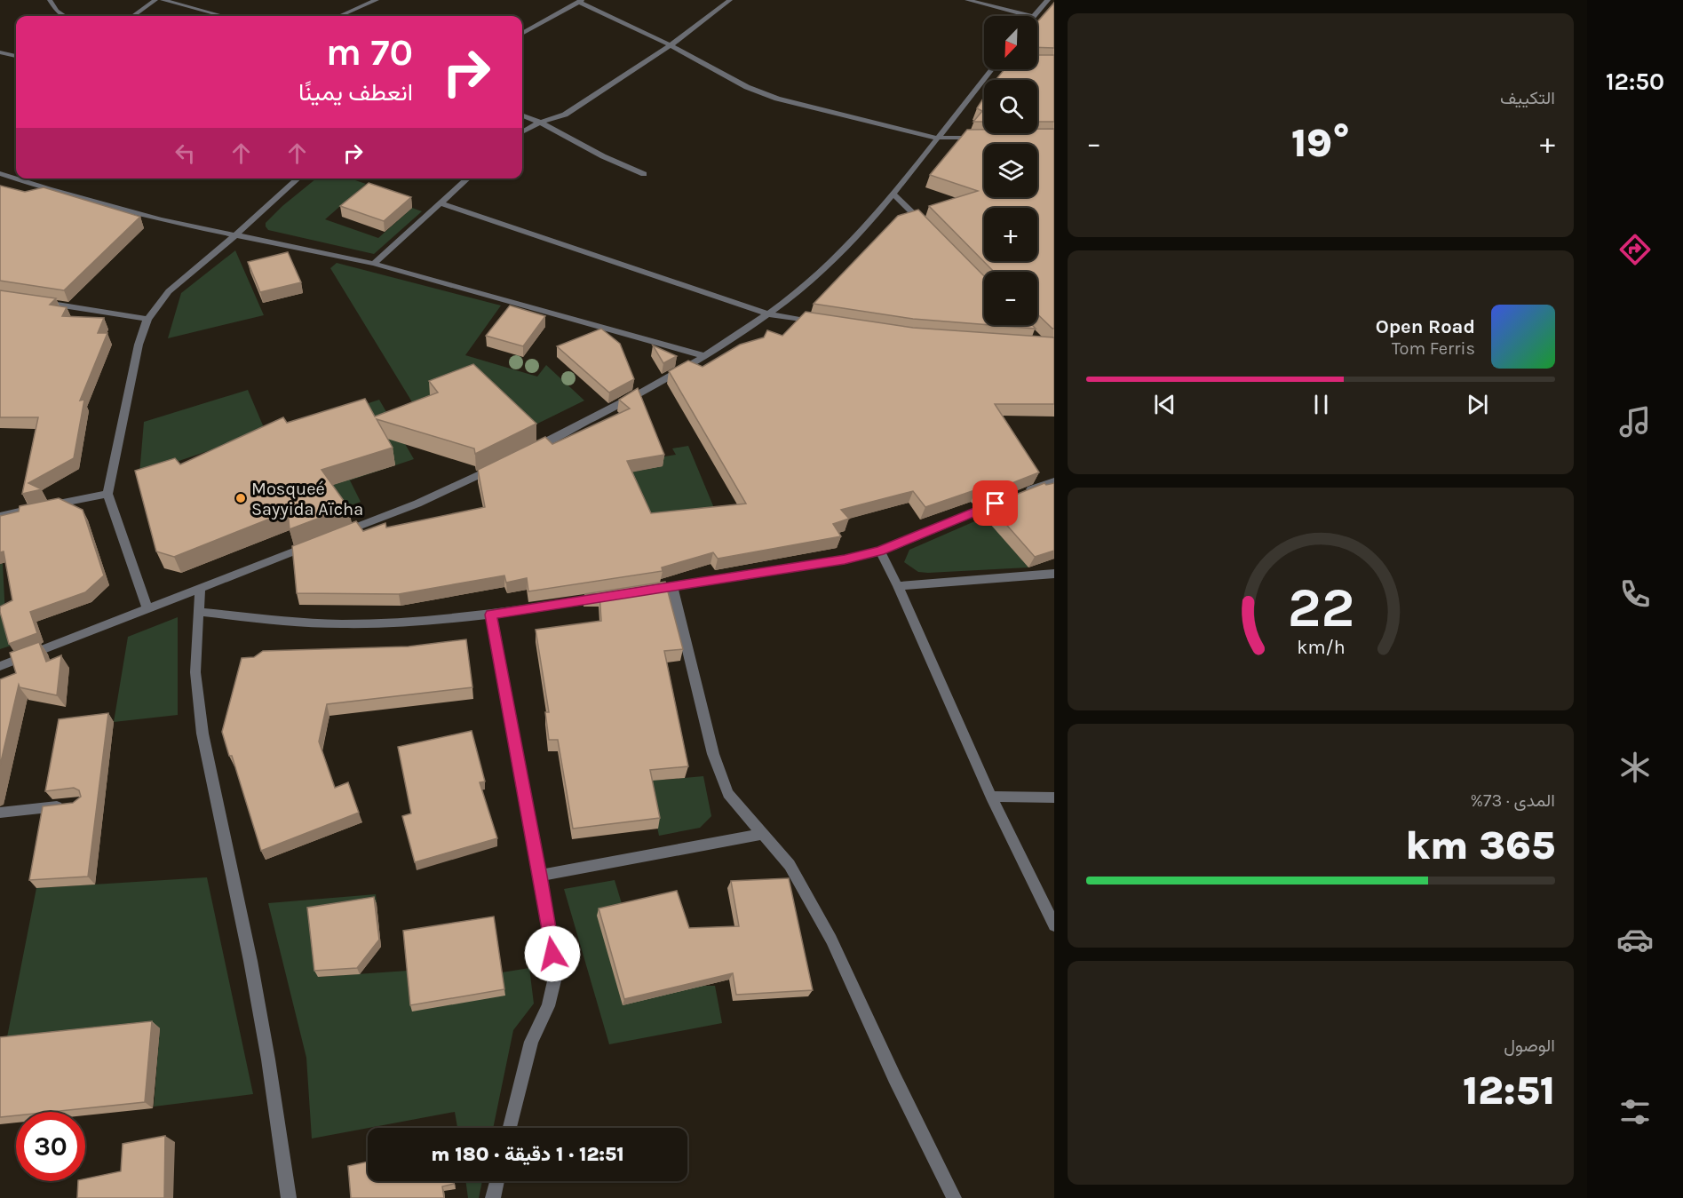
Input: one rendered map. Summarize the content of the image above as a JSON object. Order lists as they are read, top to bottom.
{
  "places": ["Mosqueé Sayyida Aïcha"],
  "north": "bottom left",
  "page": {
    "tabs": "12:50",
    "tile": [
      "التكييف",
      ["المدى · 73%", "365 km"],
      ["الوصول", "12:51"]
    ],
    "map_buttons": ["+", "−"],
    "turn": ["70 m", "انعطف يمينًا"],
    "heat": ["−", "19°", "+"],
    "song": ["Open Road", "Tom Ferris"],
    "limit": "30",
    "trip": "12:51 · 1 دقيقة · 180 m",
    "gauge": ["22", "km/h"]
  }
}
